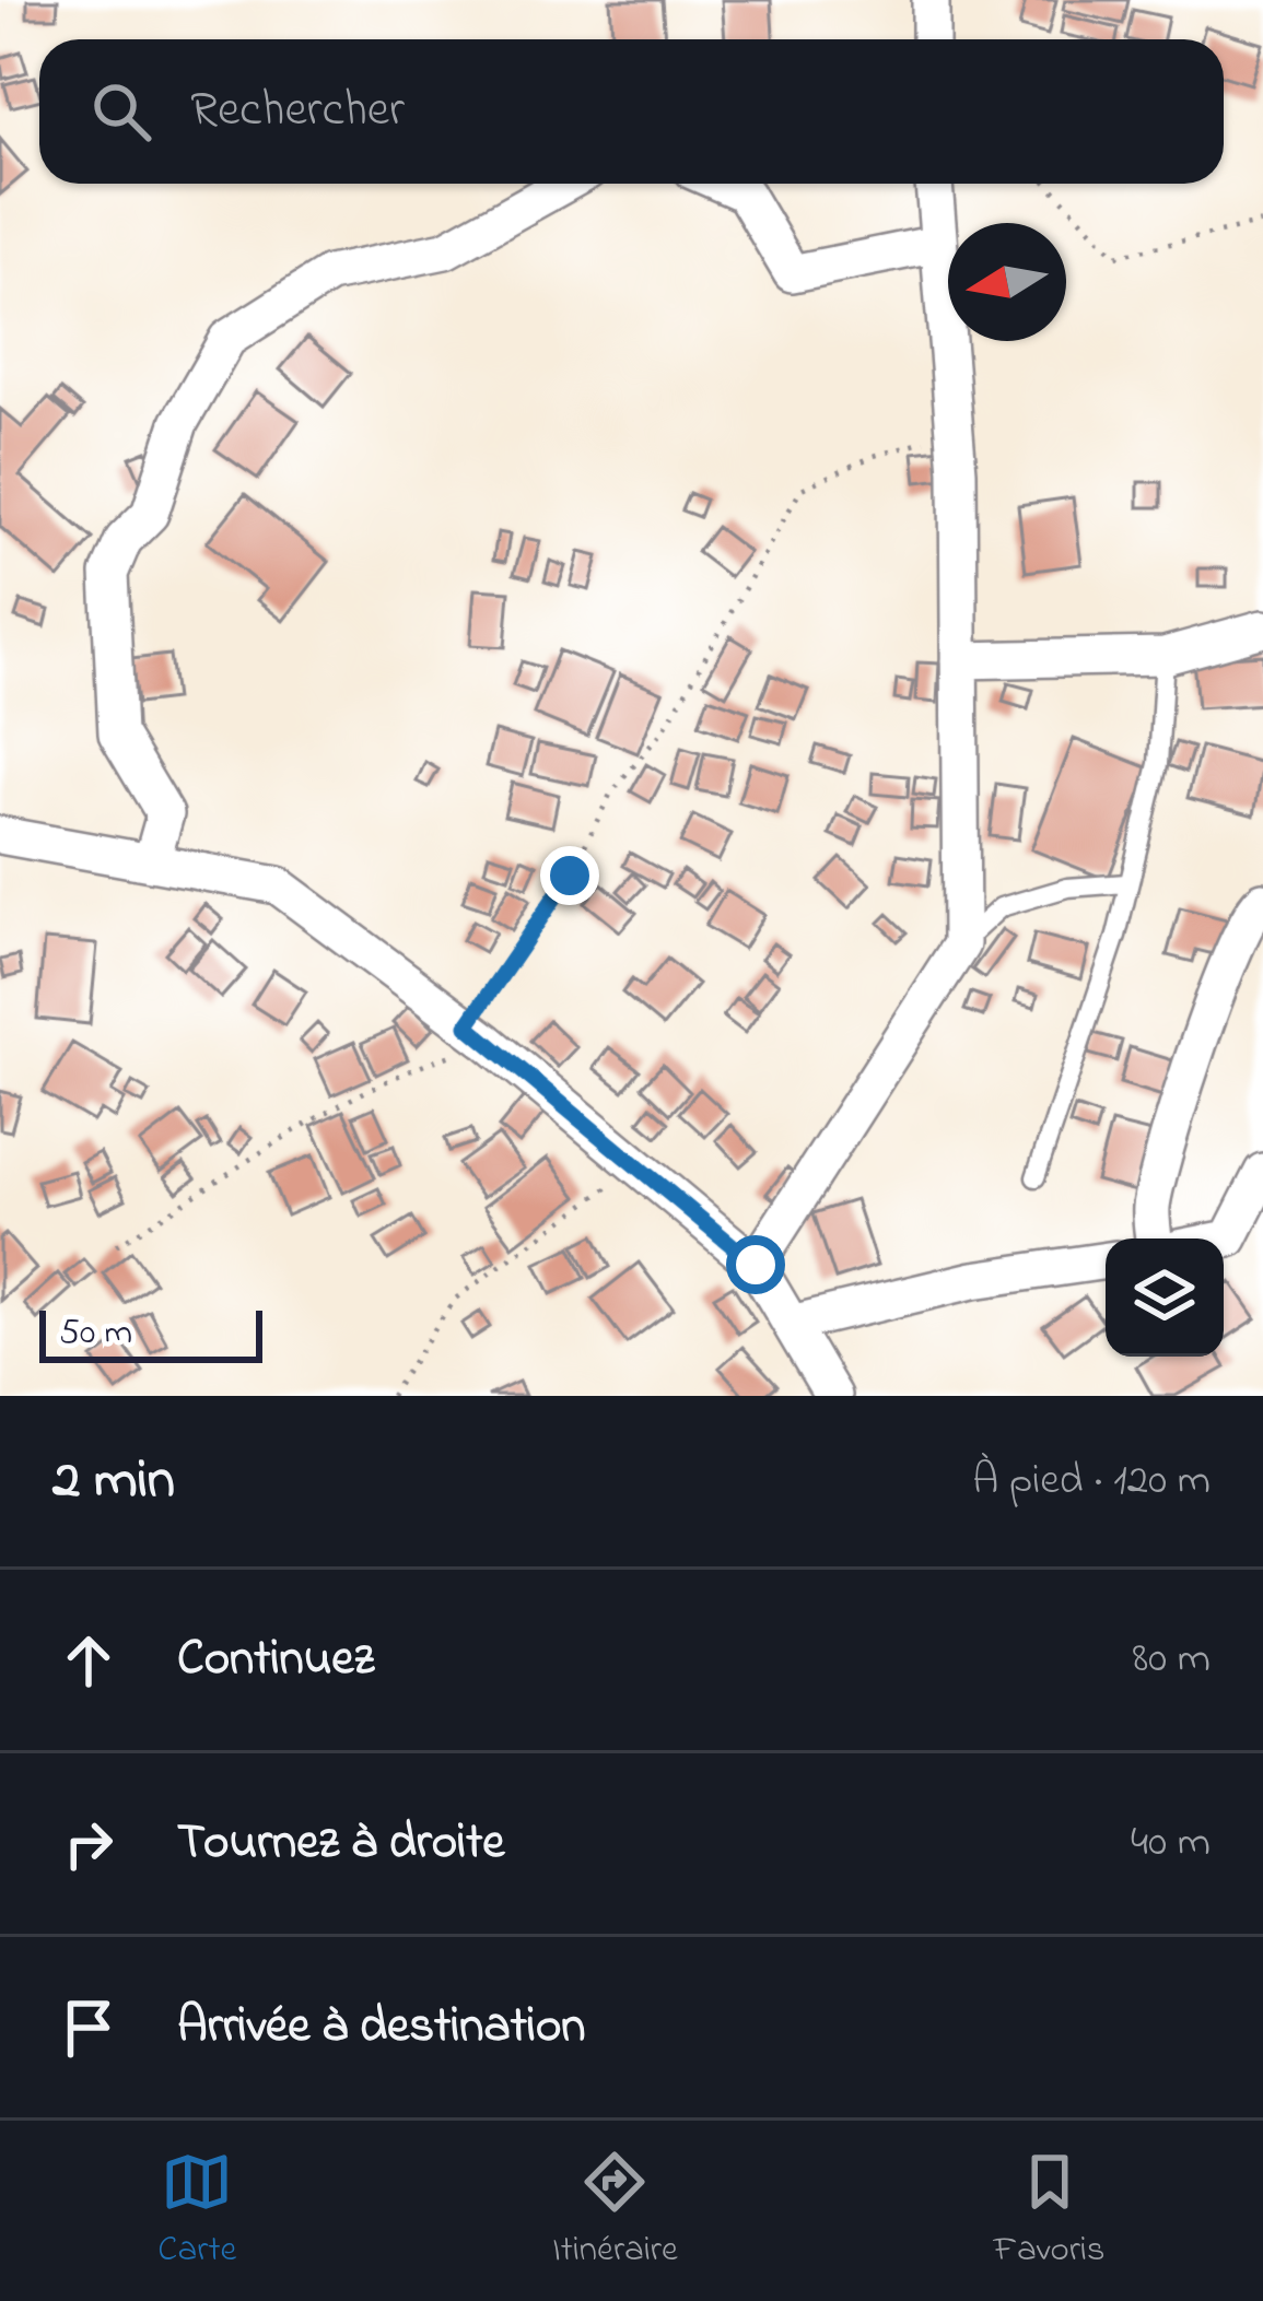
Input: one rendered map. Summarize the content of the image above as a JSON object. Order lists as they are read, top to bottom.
{
  "scale_bar": "50 m",
  "north": "left",
  "page": {
    "search": "Rechercher",
    "scale": "50 m",
    "heading": ["2 min", "À pied · 120 m"],
    "list": [
      ["Continuez", "80 m"],
      ["Tournez à droite", "40 m"],
      "Arrivée à destination"
    ],
    "nav": ["Carte", "Itinéraire", "Favoris"]
  }
}
